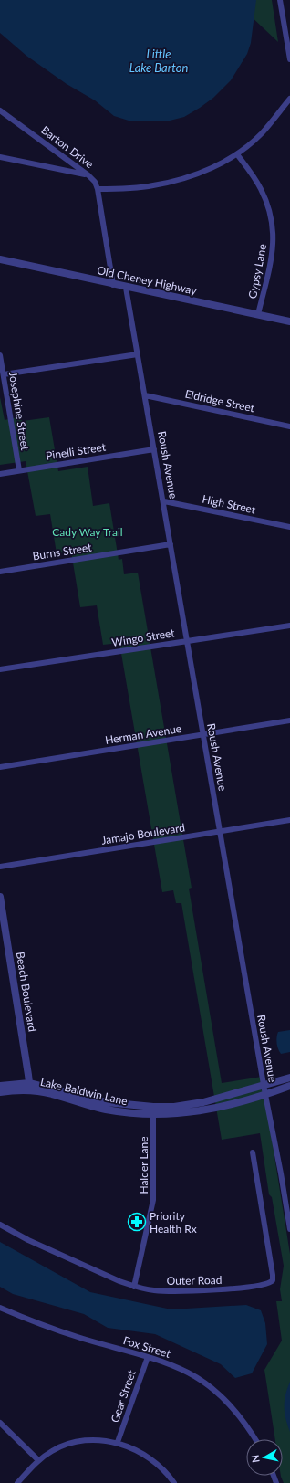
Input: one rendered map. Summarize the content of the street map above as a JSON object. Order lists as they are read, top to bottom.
{
  "streets": {
    "street": [
      "Barton Drive",
      "Gypsy Lane",
      "Old Cheney Highway",
      "Eldridge Street",
      "Josephine Street",
      "Pinelli Street",
      "Roush Avenue",
      "High Street",
      "Burns Street",
      "Wingo Street",
      "Herman Avenue",
      "Jamajo Boulevard",
      "Beach Boulevard",
      "Lake Baldwin Lane",
      "Halder Lane",
      "Outer Road",
      "Fox Street",
      "Gear Street"
    ]
  },
  "crossings": [
    ["Gypsy Lane", "Old Cheney Highway"],
    ["Old Cheney Highway", "Roush Avenue"],
    ["Eldridge Street", "Roush Avenue"],
    ["Josephine Street", "Pinelli Street"],
    ["Pinelli Street", "Roush Avenue"],
    ["Roush Avenue", "High Street"],
    ["Roush Avenue", "Burns Street"],
    ["Roush Avenue", "Wingo Street"],
    ["Roush Avenue", "Herman Avenue"],
    ["Roush Avenue", "Jamajo Boulevard"],
    ["Roush Avenue", "Lake Baldwin Lane"],
    ["Beach Boulevard", "Lake Baldwin Lane"],
    ["Lake Baldwin Lane", "Halder Lane"],
    ["Halder Lane", "Outer Road"],
    ["Fox Street", "Gear Street"]
  ],
  "water": ["Little Lake Barton"],
  "parks": ["Cady Way Trail"],
  "places": {
    "pharmacy": ["Priority Health Rx"]
  },
  "north": "left"
}
